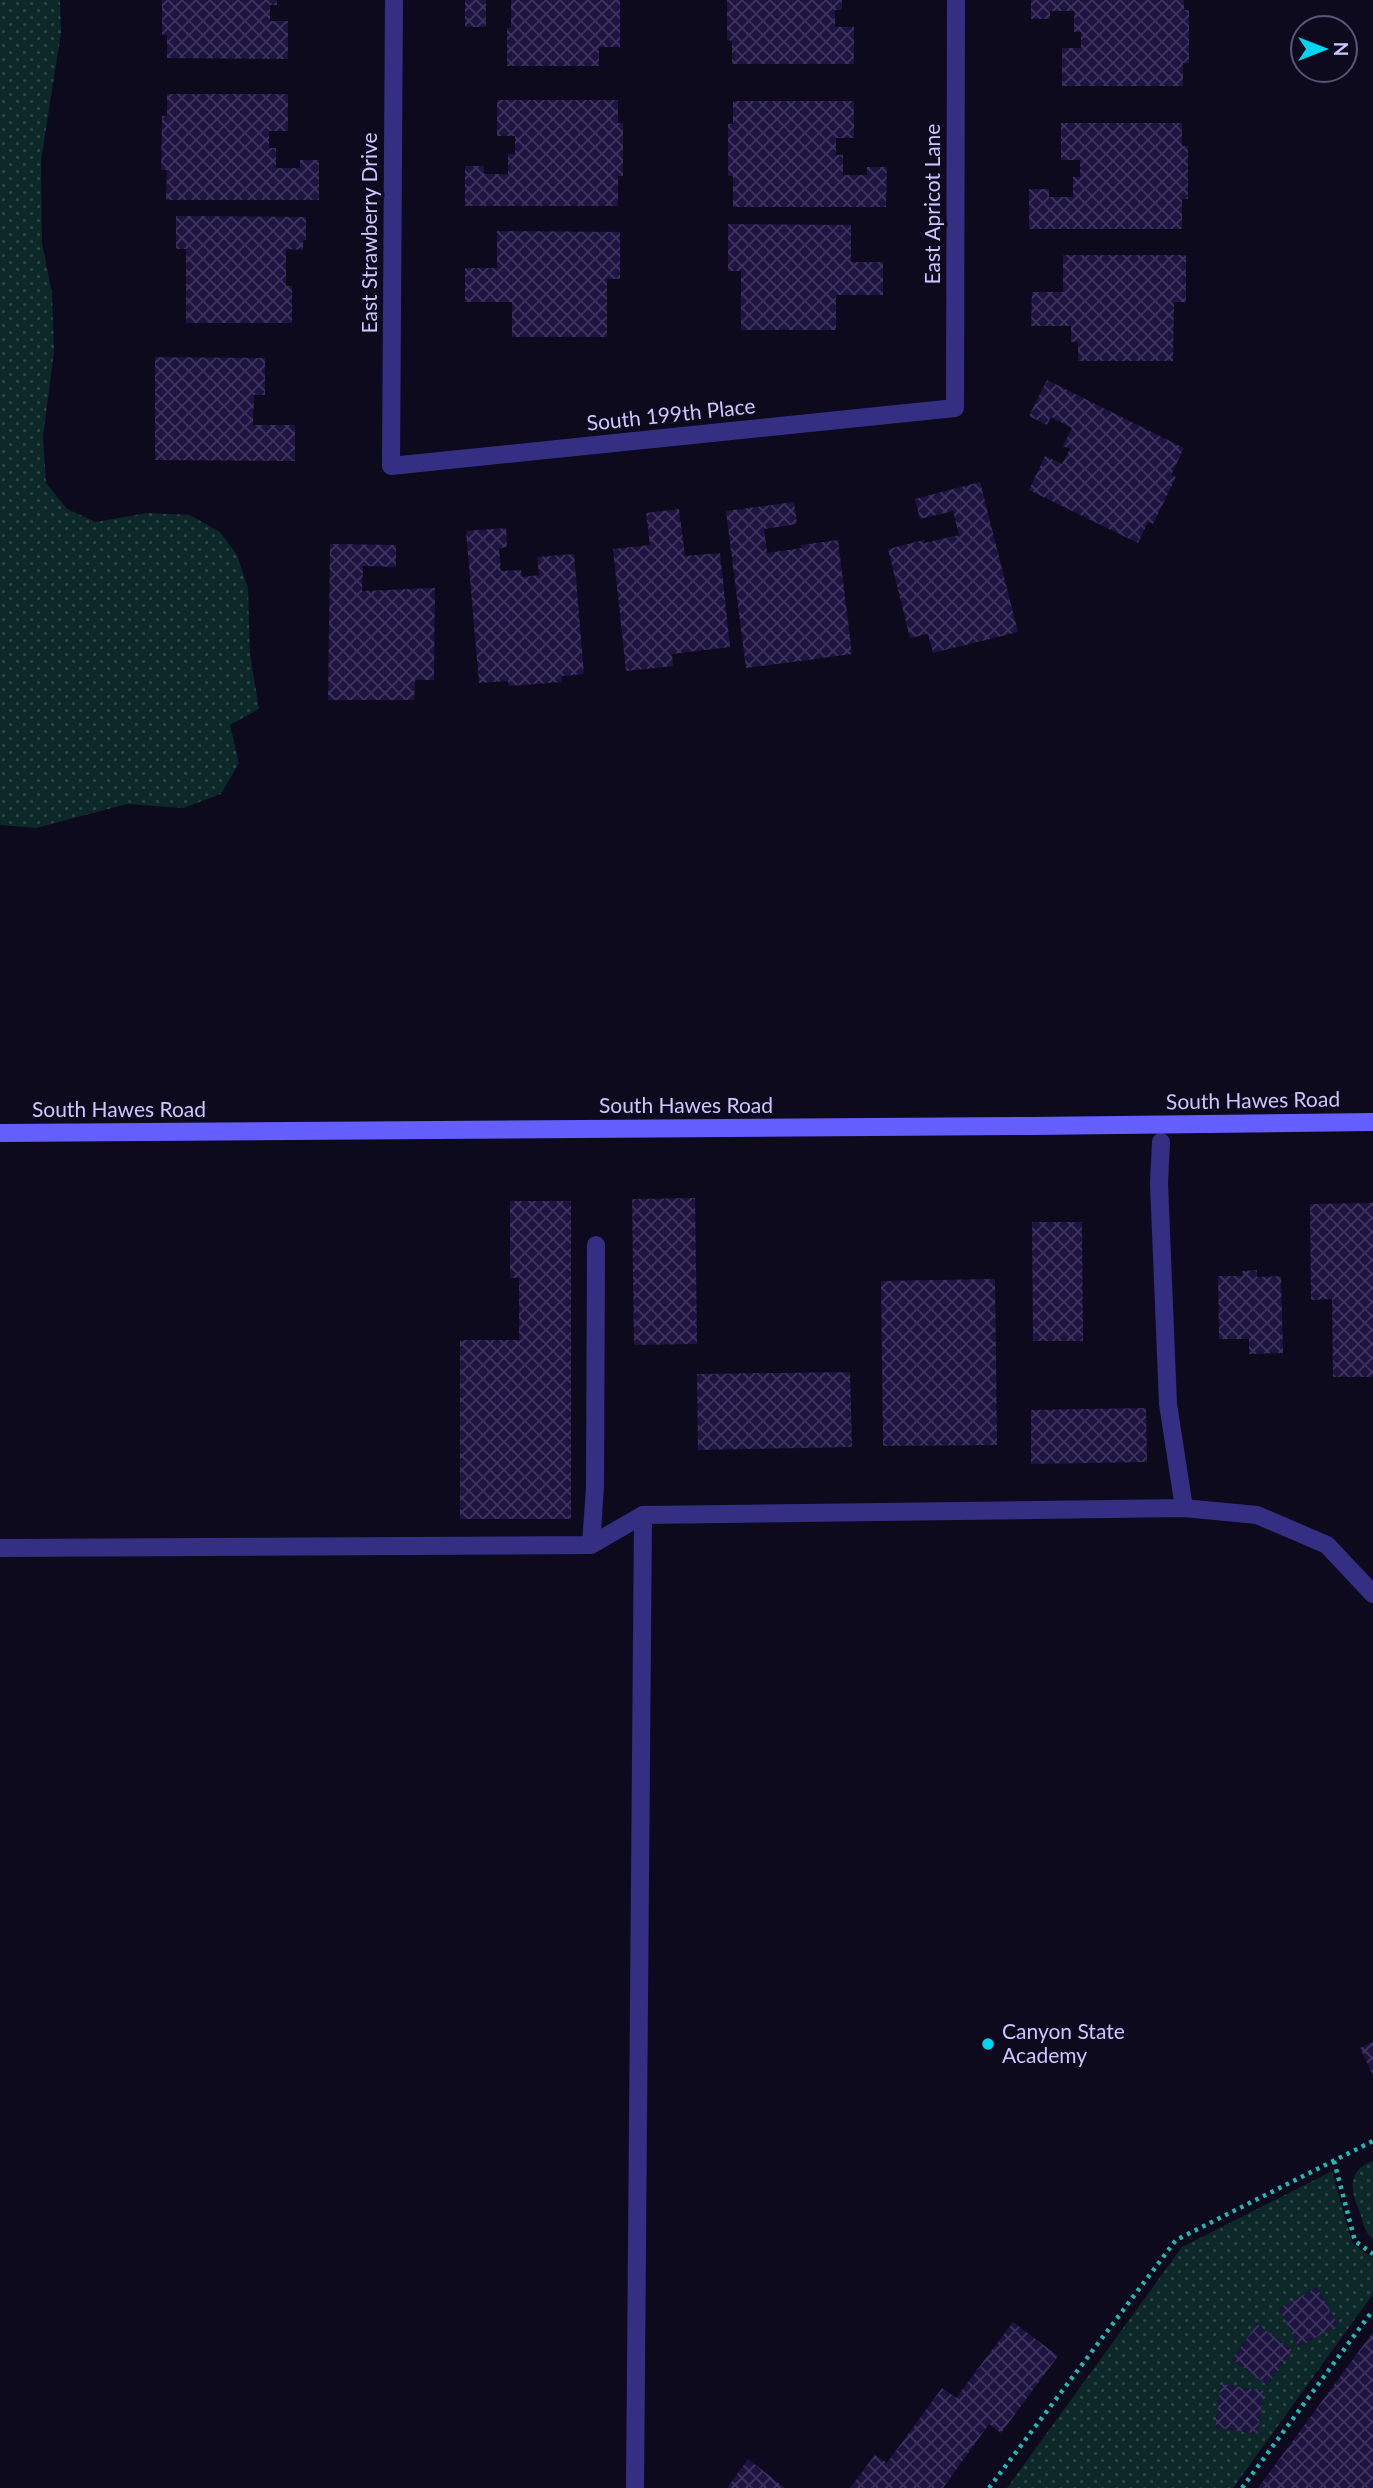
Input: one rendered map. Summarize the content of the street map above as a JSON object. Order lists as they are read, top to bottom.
{
  "streets": {
    "main road": ["South Hawes Road"],
    "street": ["East Apricot Lane", "East Strawberry Drive", "South 199th Place"]
  },
  "crossings": [
    ["East Apricot Lane", "South 199th Place"],
    ["East Strawberry Drive", "South 199th Place"]
  ],
  "places": ["Canyon State Academy"],
  "north": "right"
}
